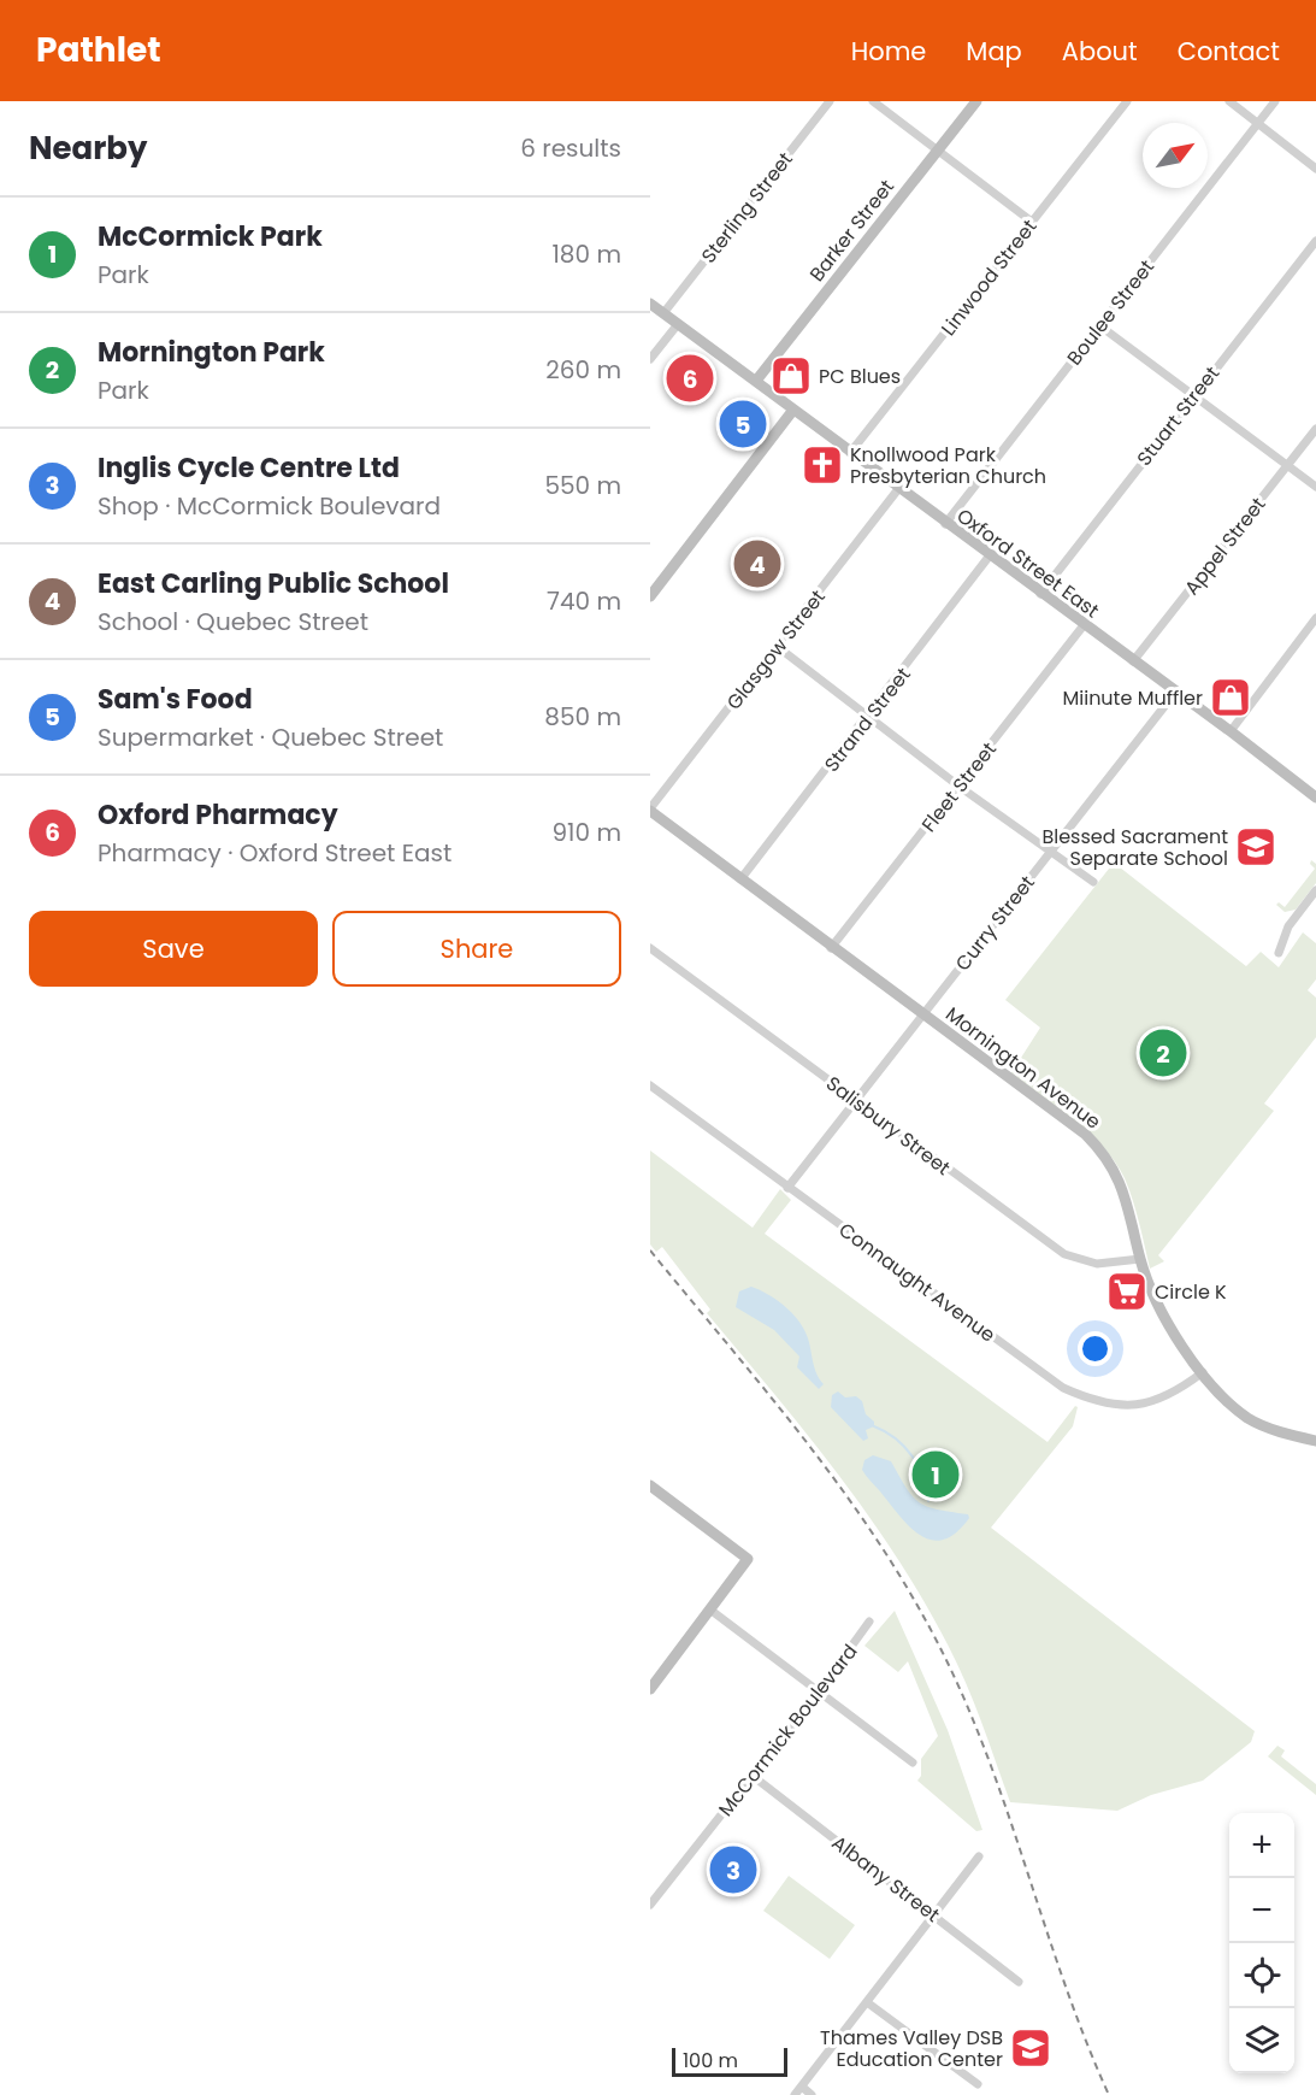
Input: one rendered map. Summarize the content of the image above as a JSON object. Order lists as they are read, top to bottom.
{
  "streets": {
    "street": [
      "Sterling Street",
      "Barker Street",
      "Linwood Street",
      "Boulee Street",
      "Stuart Street",
      "Appel Street",
      "Oxford Street East",
      "Glasgow Street",
      "Strand Street",
      "Fleet Street",
      "Curry Street",
      "Mornington Avenue",
      "Salisbury Street",
      "Connaught Avenue",
      "McCormick Boulevard",
      "Albany Street"
    ]
  },
  "crossings": [
    ["Sterling Street", "Oxford Street East"],
    ["Barker Street", "Oxford Street East"],
    ["Linwood Street", "Oxford Street East"],
    ["Boulee Street", "Oxford Street East"],
    ["Stuart Street", "Oxford Street East"],
    ["Appel Street", "Oxford Street East"],
    ["Oxford Street East", "Glasgow Street"],
    ["Oxford Street East", "Strand Street"],
    ["Oxford Street East", "Fleet Street"],
    ["Oxford Street East", "Curry Street"],
    ["Glasgow Street", "Mornington Avenue"],
    ["Strand Street", "Mornington Avenue"],
    ["Fleet Street", "Mornington Avenue"],
    ["Curry Street", "Mornington Avenue"],
    ["Curry Street", "Salisbury Street"],
    ["Curry Street", "Connaught Avenue"],
    ["Mornington Avenue", "Salisbury Street"],
    ["Mornington Avenue", "Connaught Avenue"],
    ["McCormick Boulevard", "Albany Street"]
  ],
  "places": {
    "shop": ["PC Blues", "Miinute Muffler"],
    "church": ["Knollwood Park Presbyterian Church"],
    "school or university": ["Blessed Sacrament Separate School", "Thames Valley DSB Education Center"],
    "supermarket": ["Circle K"]
  },
  "scale_bar": "100 m",
  "north": "top right",
  "page": {
    "header": "Pathlet",
    "nav": [
      "Home",
      "Map",
      "About",
      "Contact"
    ],
    "heading": ["Nearby", "6 results"],
    "list": [
      {
        "mark": "1",
        "name": "McCormick Park",
        "note": "Park",
        "value": "180 m"
      },
      {
        "mark": "2",
        "name": "Mornington Park",
        "note": "Park",
        "value": "260 m"
      },
      {
        "mark": "3",
        "name": "Inglis Cycle Centre Ltd",
        "note": "Shop · McCormick Boulevard",
        "value": "550 m"
      },
      {
        "mark": "4",
        "name": "East Carling Public School",
        "note": "School · Quebec Street",
        "value": "740 m"
      },
      {
        "mark": "5",
        "name": "Sam's Food",
        "note": "Supermarket · Quebec Street",
        "value": "850 m"
      },
      {
        "mark": "6",
        "name": "Oxford Pharmacy",
        "note": "Pharmacy · Oxford Street East",
        "value": "910 m"
      }
    ],
    "pins": [
      "6",
      "5",
      "4",
      "2",
      "1",
      "3"
    ],
    "buttons": ["Save", "Share"],
    "map_buttons": ["+", "−"],
    "scale": "100 m"
  }
}
